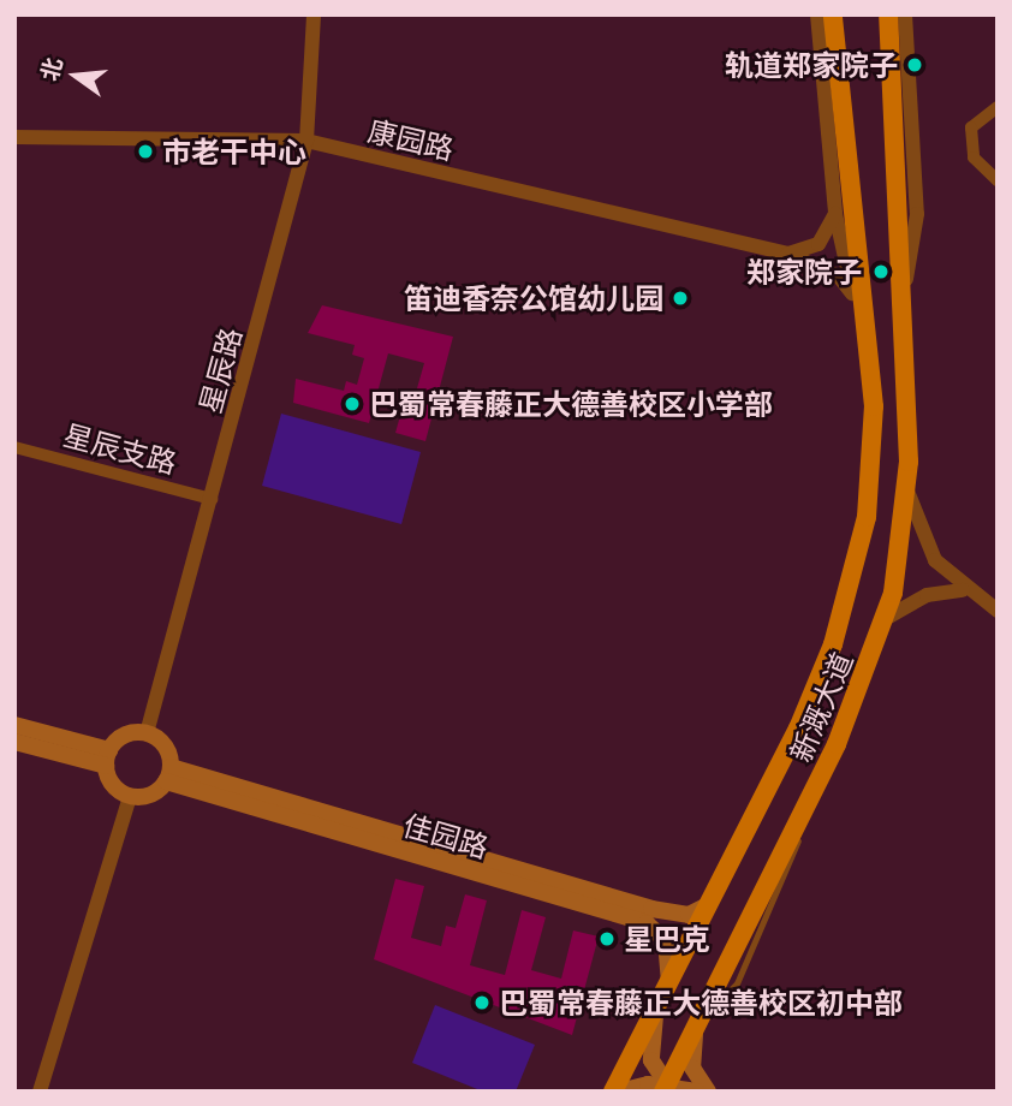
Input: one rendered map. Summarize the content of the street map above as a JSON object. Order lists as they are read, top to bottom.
{
  "streets": {
    "main road": ["新溉大道", "佳园路"],
    "street": ["康园路", "星辰路", "星辰支路"]
  },
  "crossings": [
    ["康园路", "星辰路"],
    ["康园路", "新溉大道"],
    ["星辰路", "星辰支路"],
    ["星辰路", "佳园路"],
    ["新溉大道", "佳园路"]
  ],
  "places": [
    "轨道郑家院子",
    "市老干中心",
    "郑家院子",
    "笛迪香奈公馆幼儿园",
    "巴蜀常春藤正大德善校区小学部",
    "星巴克",
    "巴蜀常春藤正大德善校区初中部"
  ],
  "north": "left"
}
